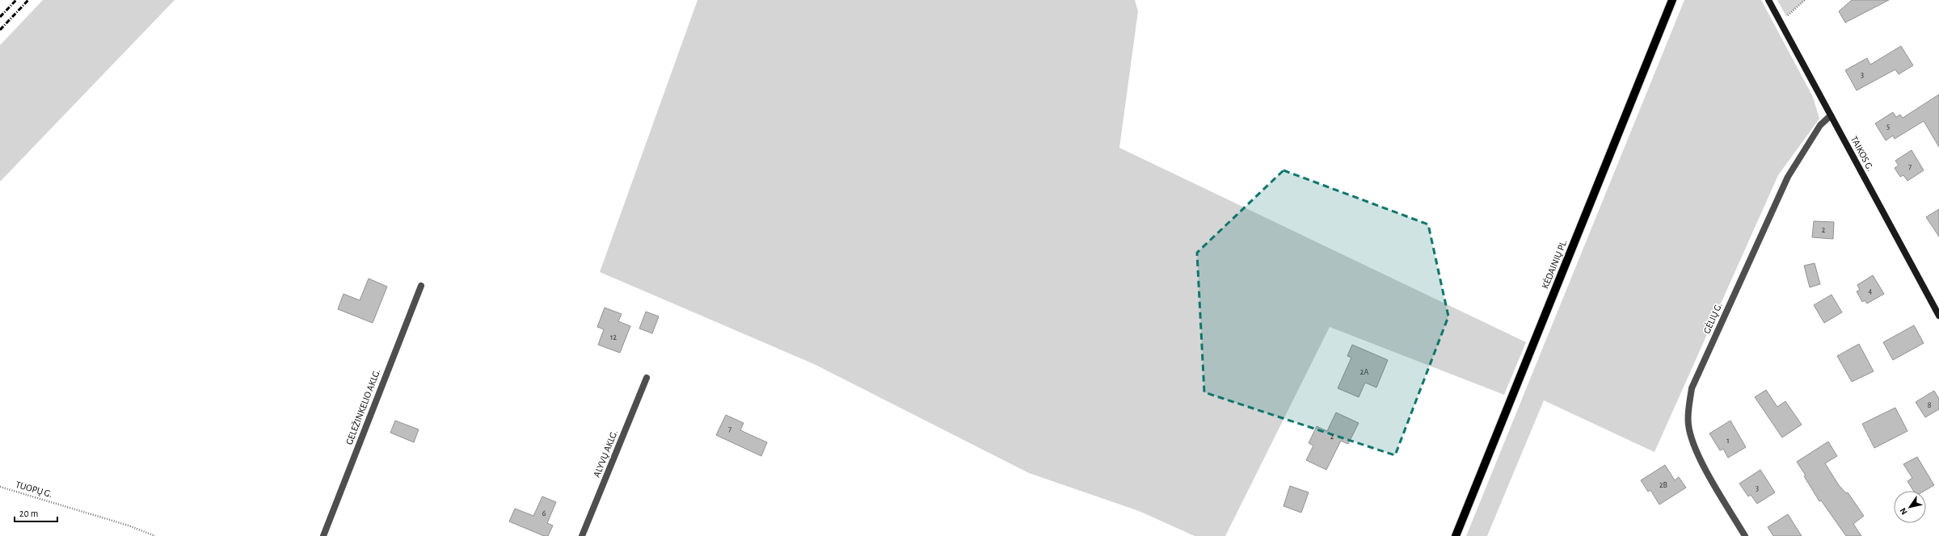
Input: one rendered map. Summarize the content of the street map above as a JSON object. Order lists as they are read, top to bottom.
{
  "streets": {
    "main road": ["TAIKOS G.", "KĖDAINIŲ PL."],
    "street": ["GĖLIŲ G.", "GELEŽINKELIO AKLG.", "ALYVŲ AKLG."],
    "path": ["TUOPŲ G."]
  },
  "crossings": [
    ["TAIKOS G.", "GĖLIŲ G."]
  ],
  "house_numbers": [
    "3",
    "5",
    "7",
    "2",
    "4",
    "12",
    "2A",
    "8",
    "7",
    "2",
    "1",
    "2B",
    "3",
    "6"
  ],
  "scale_bar": "20 m",
  "north": "bottom left"
}
